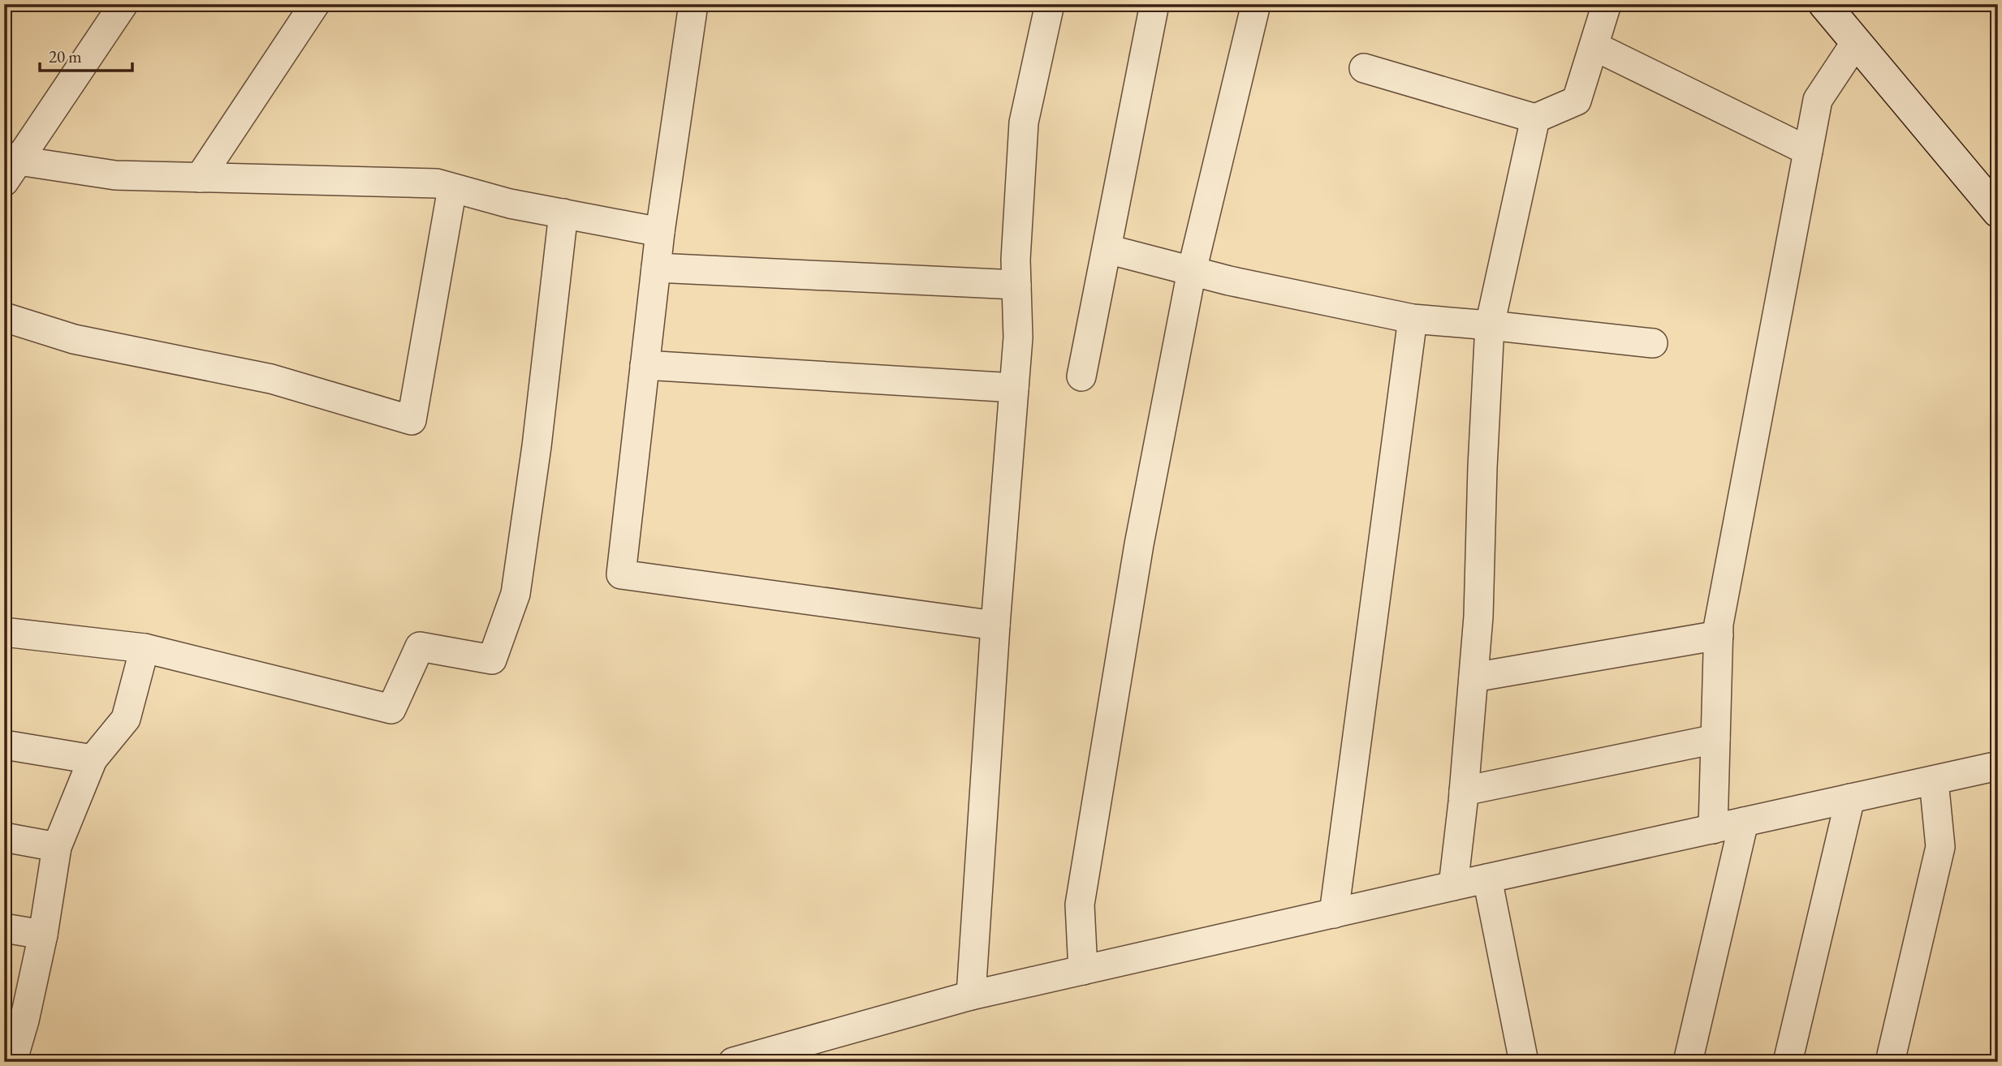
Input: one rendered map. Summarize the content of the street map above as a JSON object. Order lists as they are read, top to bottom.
{
  "scale_bar": "20 m"
}
